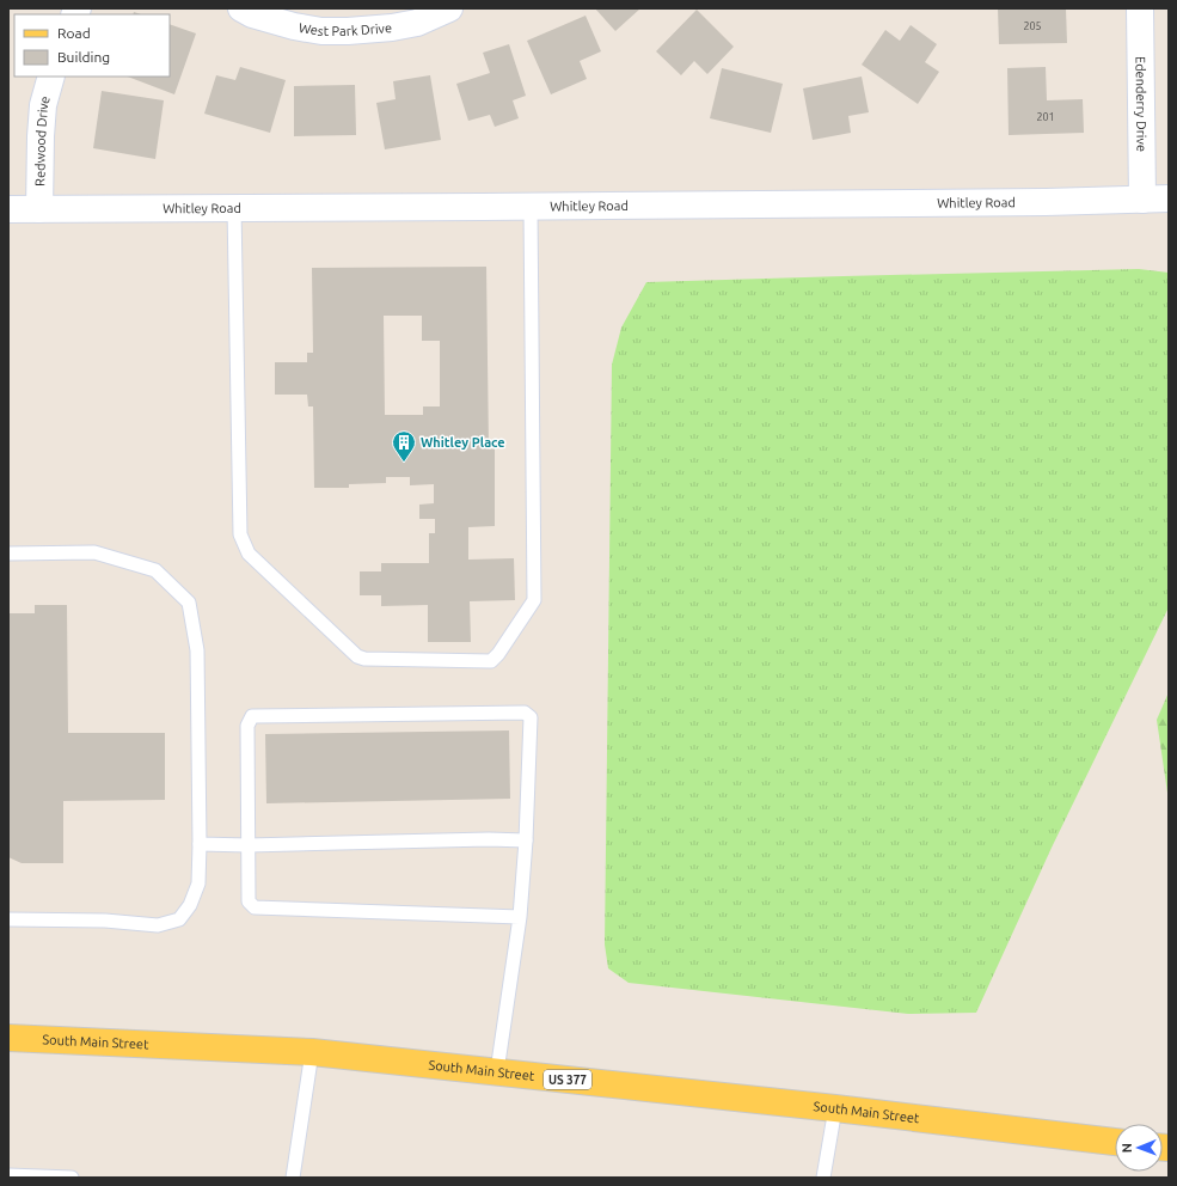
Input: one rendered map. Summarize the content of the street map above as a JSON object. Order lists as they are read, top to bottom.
{
  "streets": {
    "main road": ["South Main Street", "US 377"],
    "street": [
      "West Park Drive",
      "Edenderry Drive",
      "Redwood Drive",
      "Whitley Road"
    ]
  },
  "crossings": [
    ["Edenderry Drive", "Whitley Road"],
    ["Redwood Drive", "Whitley Road"]
  ],
  "places": {
    "building": ["Whitley Place"]
  },
  "house_numbers": ["205", "201"],
  "legend": ["Road", "Building"],
  "north": "left"
}
